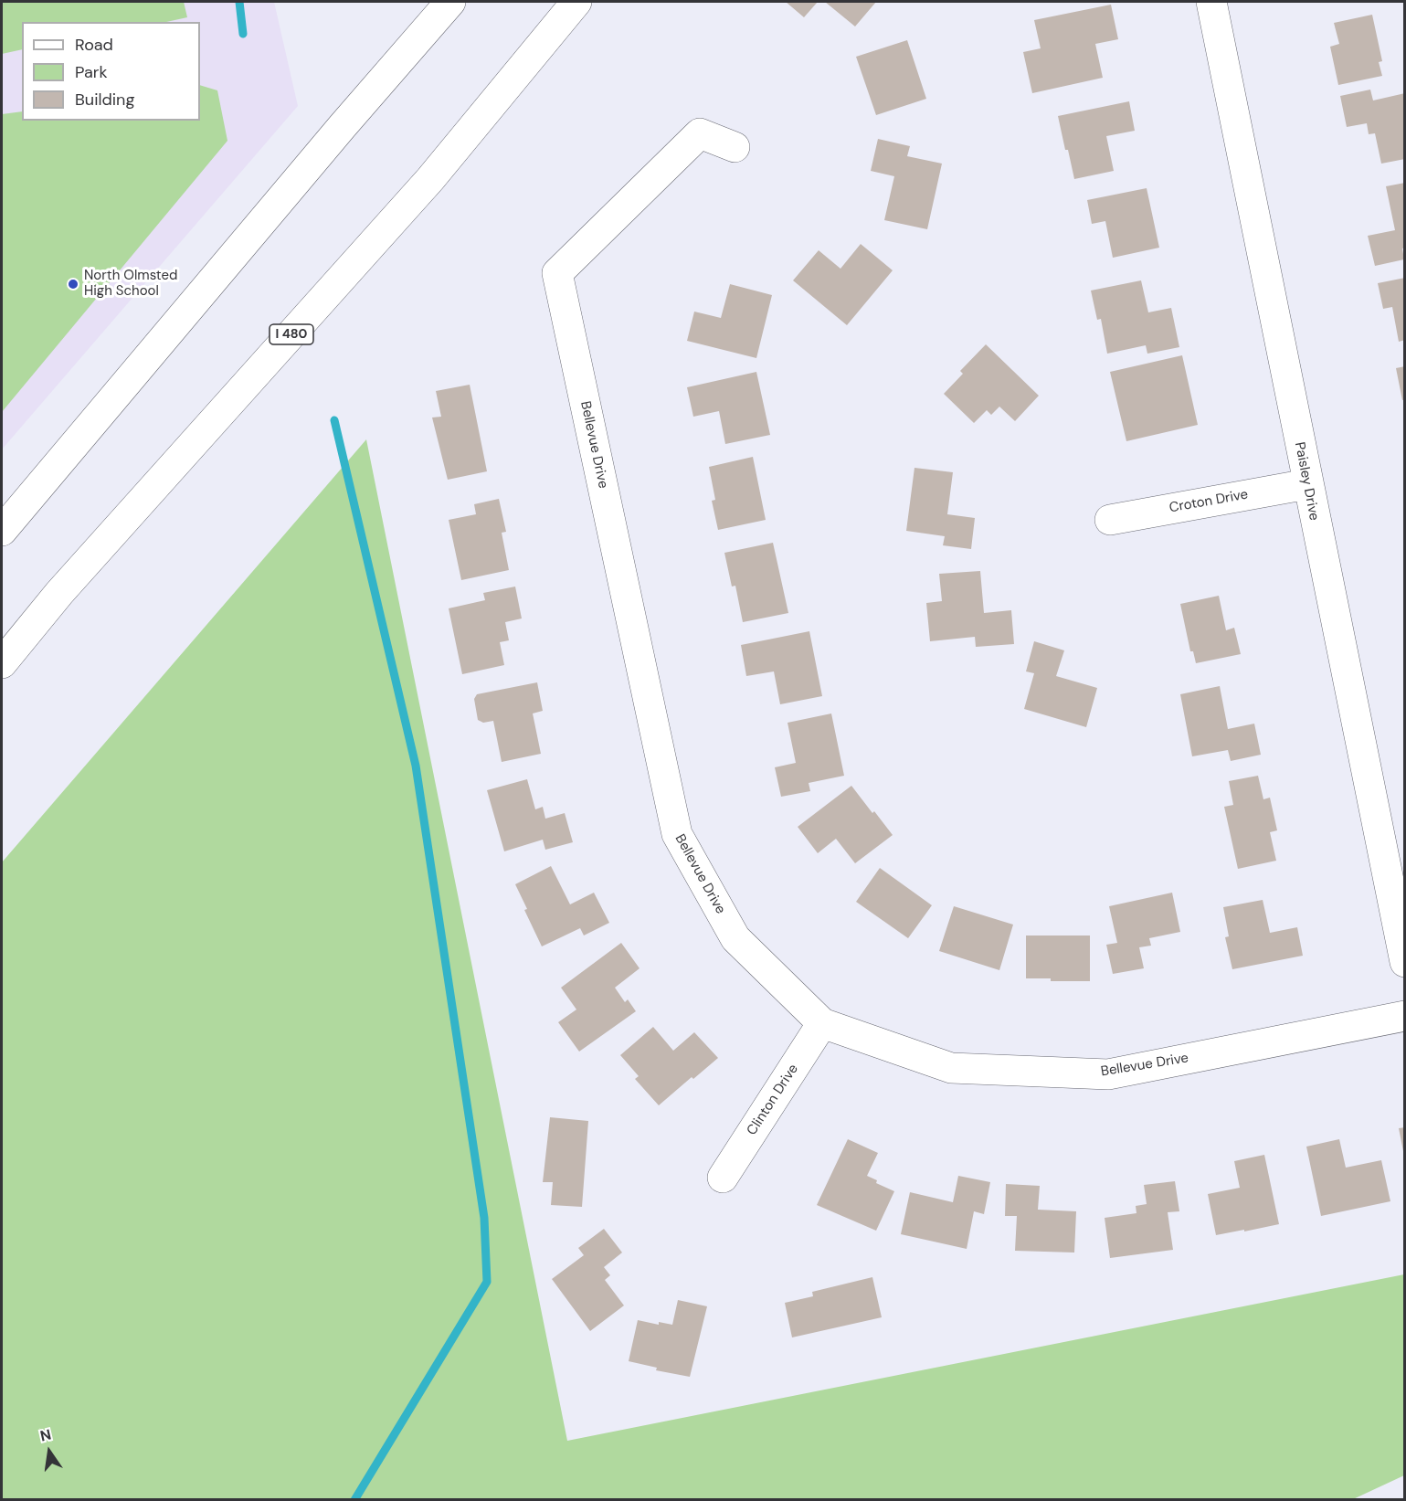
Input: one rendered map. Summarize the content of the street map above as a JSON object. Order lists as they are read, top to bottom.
{
  "streets": {
    "main road": [
      "I 480",
      "Bellevue Drive",
      "Paisley Drive",
      "Croton Drive",
      "Clinton Drive"
    ]
  },
  "crossings": [
    ["Bellevue Drive", "Clinton Drive"],
    ["Paisley Drive", "Croton Drive"]
  ],
  "places": ["North Olmsted High School"],
  "legend": ["Road", "Park", "Building"],
  "north": "top"
}
